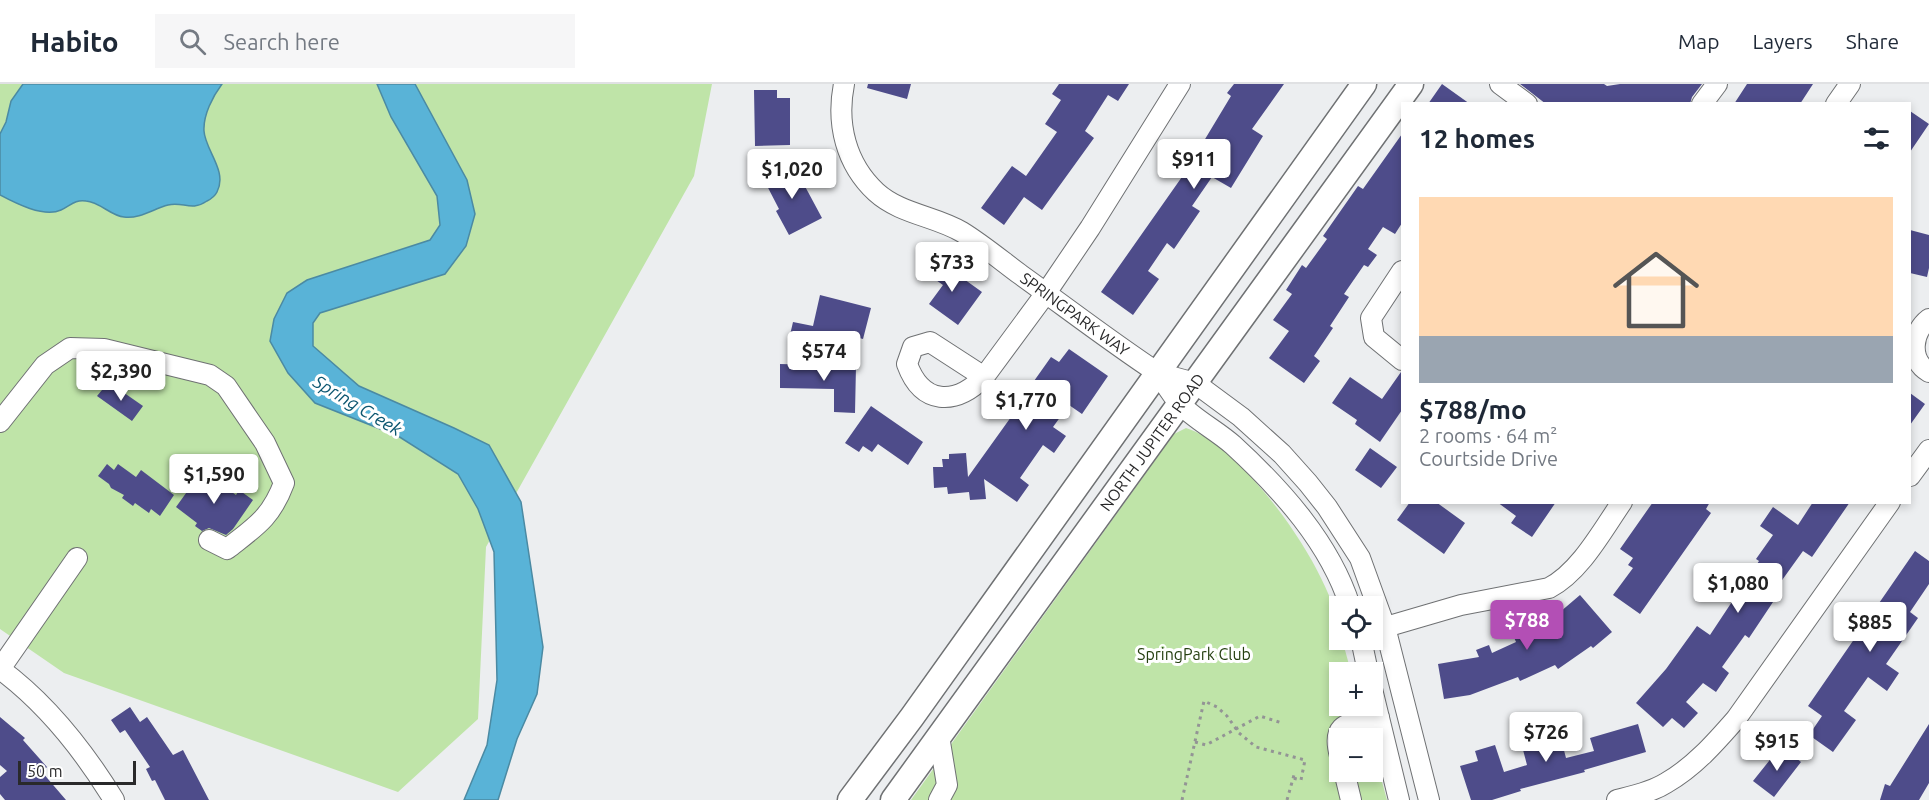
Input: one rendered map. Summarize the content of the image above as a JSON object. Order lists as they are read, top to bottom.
{
  "streets": {
    "main road": ["NORTH JUPITER ROAD"],
    "street": ["SPRINGPARK WAY"]
  },
  "crossings": [
    ["SPRINGPARK WAY", "NORTH JUPITER ROAD"]
  ],
  "water": ["Spring Creek"],
  "parks": ["SpringPark Club"],
  "scale_bar": "50 m",
  "page": {
    "header": "Habito",
    "search": "Search here",
    "nav": ["Map", "Layers", "Share"],
    "heading": "12 homes",
    "price": [
      "$911",
      "$1,020",
      "$733",
      "$574",
      "$2,390",
      "$1,770",
      "$1,590",
      "$1,080",
      "$788",
      "$885",
      "$726",
      "$915"
    ],
    "list": [
      {
        "name": "$788/mo",
        "note": "2 rooms · 64 m² · Courtside Drive"
      }
    ],
    "map_buttons": ["+", "−"],
    "scale": "50 m"
  }
}
